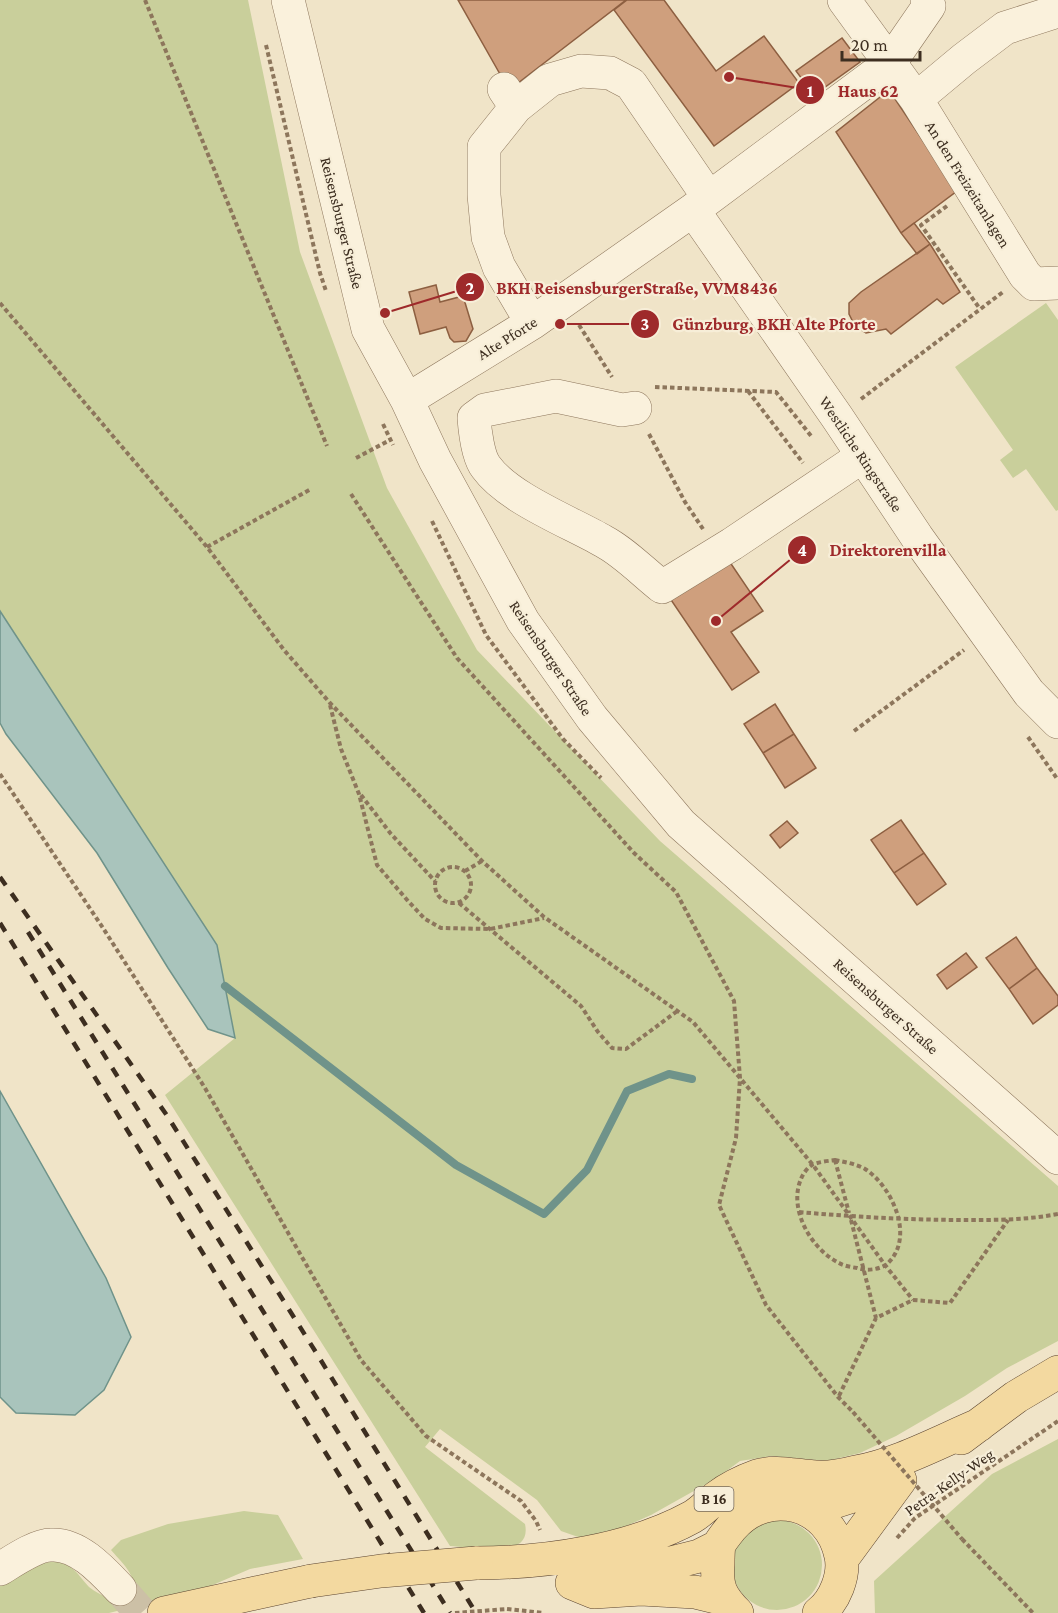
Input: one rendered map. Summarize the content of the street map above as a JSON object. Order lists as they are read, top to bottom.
{
  "streets": {
    "main road": ["B 16"],
    "street": [
      "An den Freizeitanlagen",
      "Reisensburger Straße",
      "Alte Pforte",
      "Westliche Ringstraße"
    ],
    "path": ["Petra-Kelly-Weg"]
  },
  "crossings": [
    ["An den Freizeitanlagen", "Alte Pforte"],
    ["Reisensburger Straße", "Alte Pforte"],
    ["Alte Pforte", "Westliche Ringstraße"]
  ],
  "places": [
    "Haus 62",
    "BKH ReisensburgerStraße, VVM8436",
    "Günzburg, BKH Alte Pforte",
    "Direktorenvilla"
  ],
  "scale_bar": "20 m"
}
